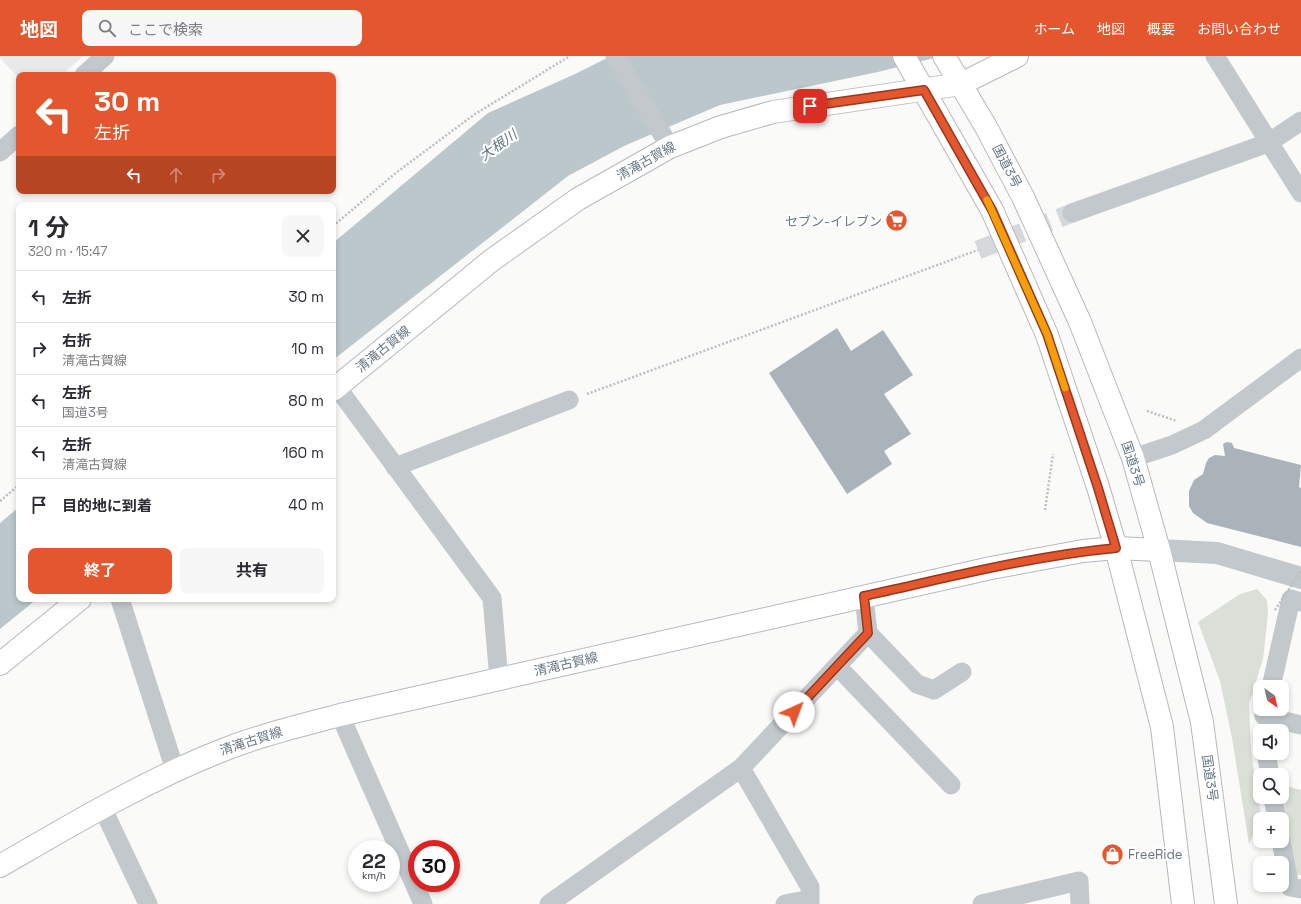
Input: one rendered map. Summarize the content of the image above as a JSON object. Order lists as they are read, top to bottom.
{
  "streets": {
    "main road": ["清滝古賀線", "国道3号"]
  },
  "crossings": [
    ["清滝古賀線", "国道3号"]
  ],
  "water": ["大根川"],
  "places": {
    "supermarket": ["セブン-イレブン"],
    "shop": ["FreeRide"]
  },
  "north": "bottom right",
  "page": {
    "header": "地図",
    "search": "ここで検索",
    "nav": [
      "ホーム",
      "地図",
      "概要",
      "お問い合わせ"
    ],
    "turn": ["30 m", "左折"],
    "heading": ["1 分", "320 m · 15:47"],
    "list": [
      {
        "name": "左折",
        "value": "30 m"
      },
      {
        "name": "右折",
        "note": "清滝古賀線",
        "value": "10 m"
      },
      {
        "name": "左折",
        "note": "国道3号",
        "value": "80 m"
      },
      {
        "name": "左折",
        "note": "清滝古賀線",
        "value": "160 m"
      },
      {
        "name": "目的地に到着",
        "value": "40 m"
      }
    ],
    "buttons": ["終了", "共有"],
    "map_buttons": ["+", "−"],
    "speed": "22 km/h",
    "limit": "30"
  }
}
